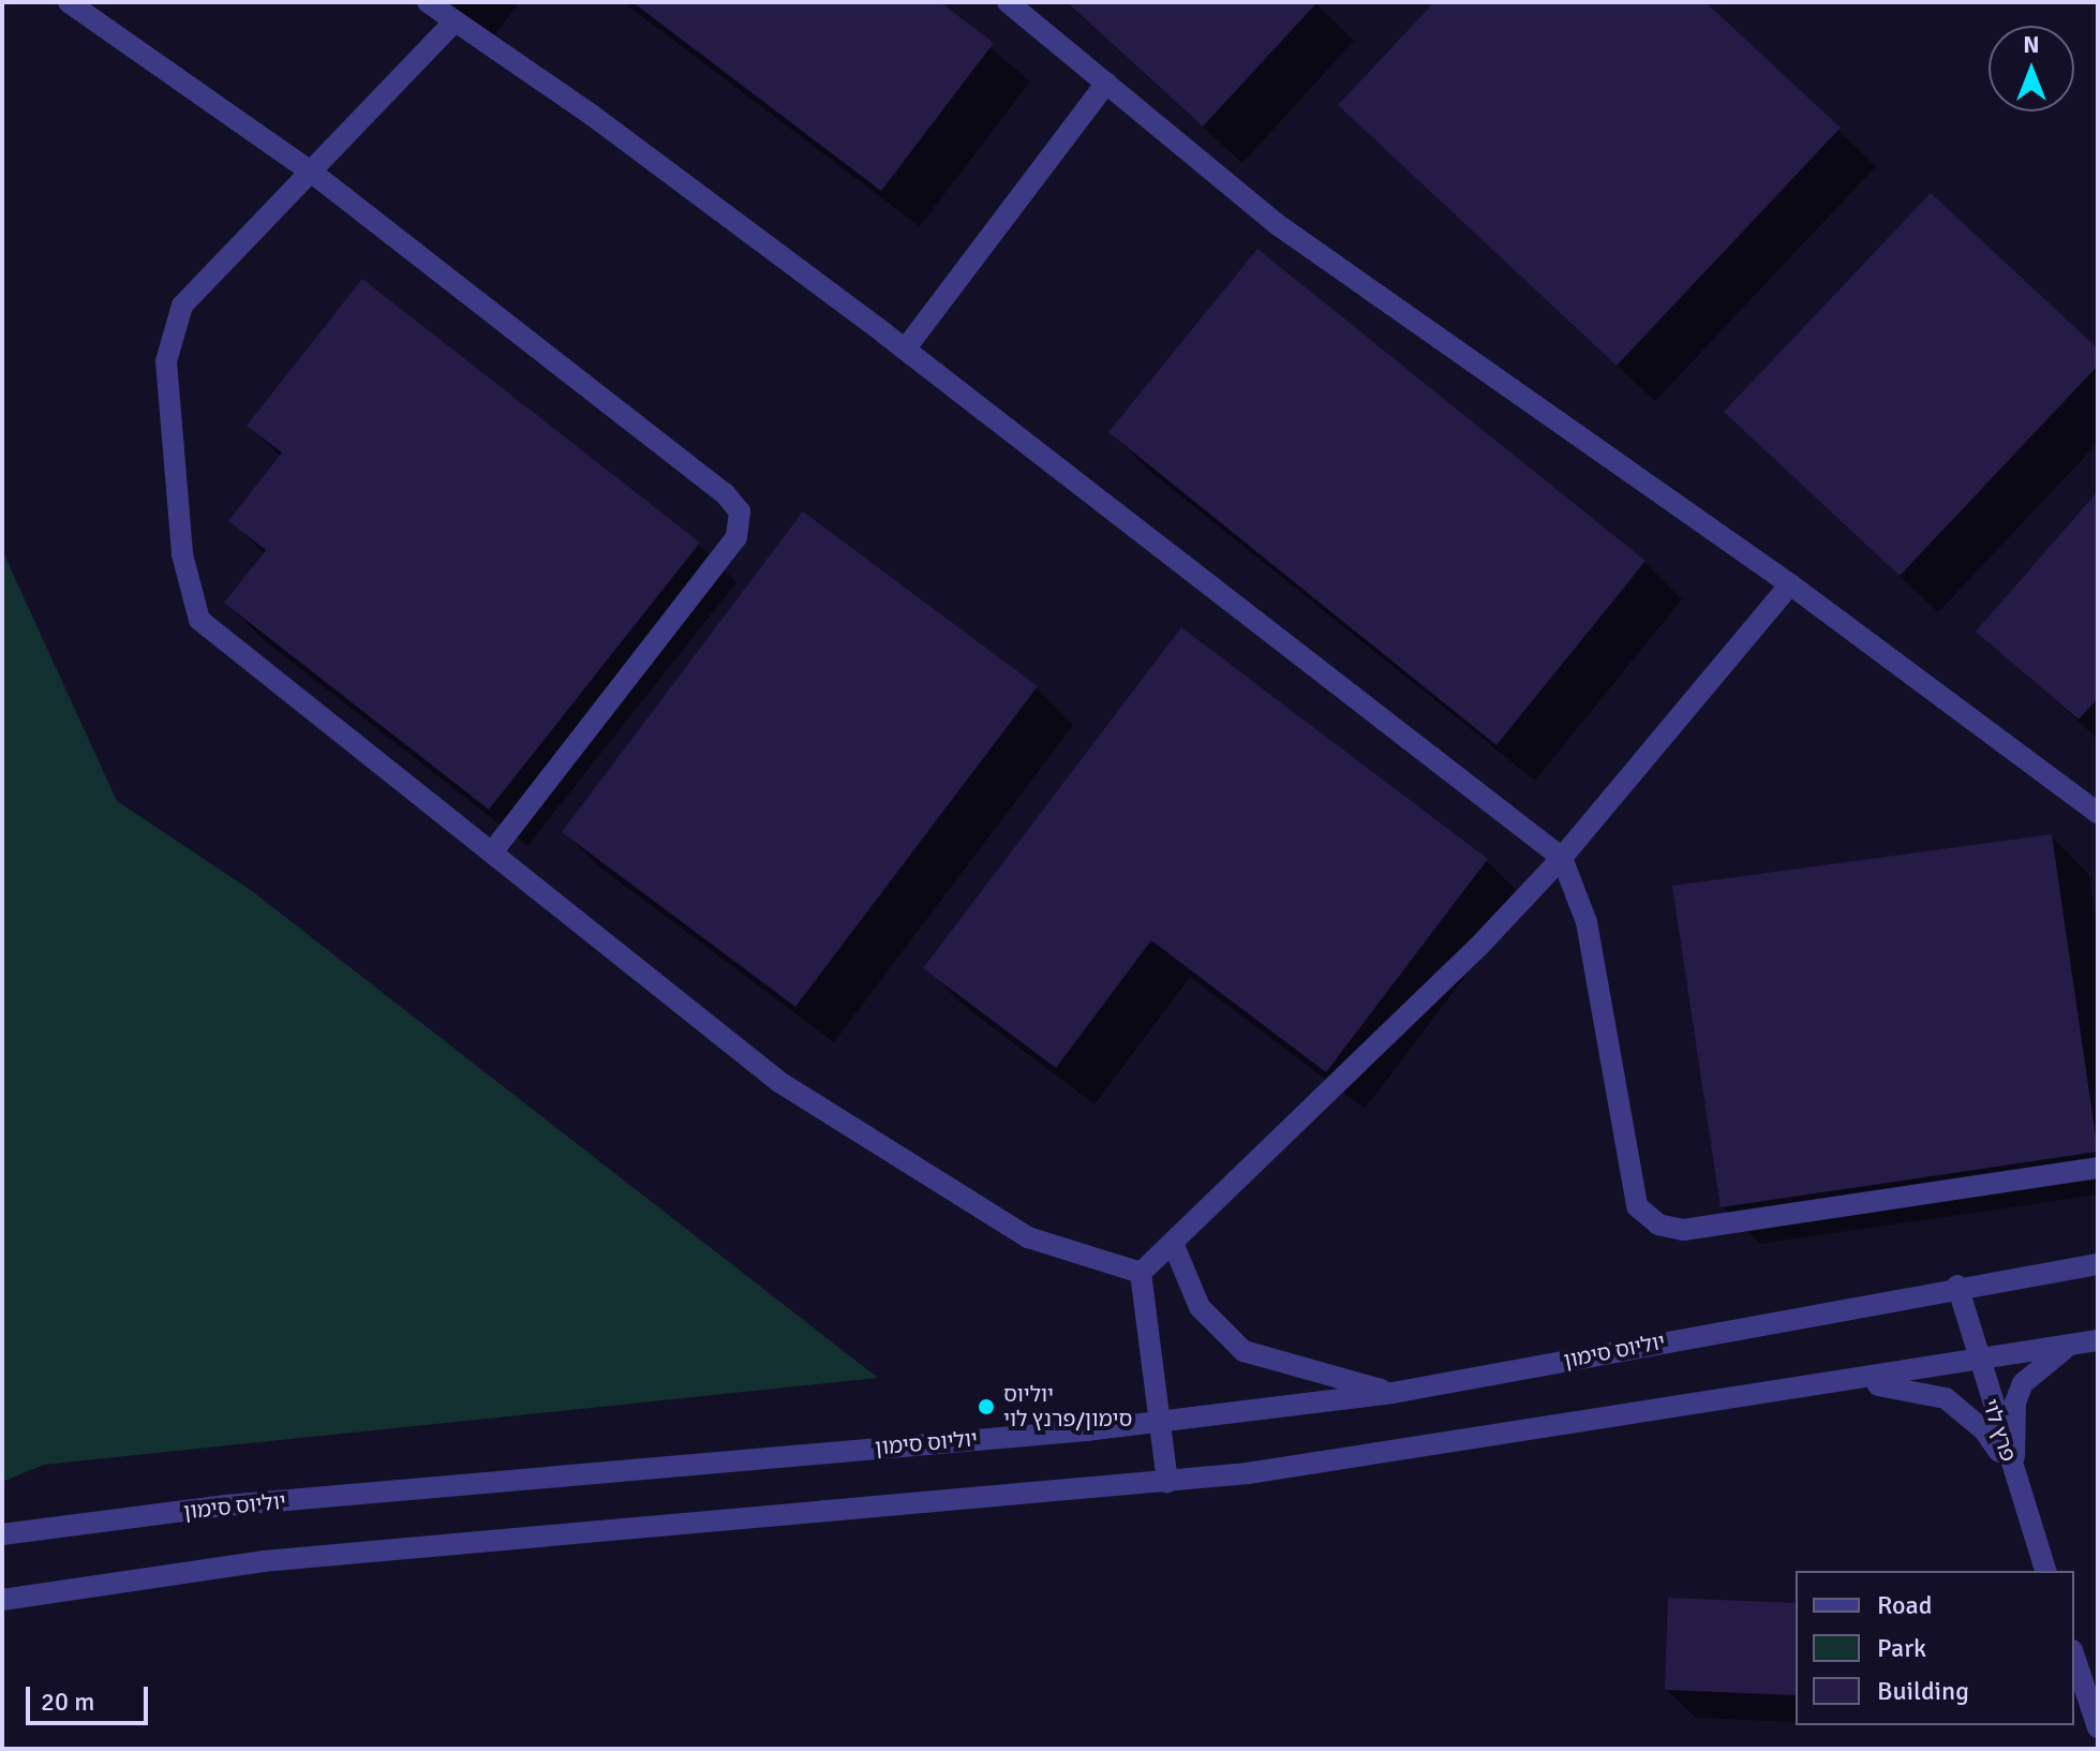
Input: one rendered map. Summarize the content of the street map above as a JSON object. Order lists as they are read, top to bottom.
{
  "streets": {
    "street": ["יוליוס סימון", "פרץ לוי"]
  },
  "crossings": [
    ["יוליוס סימון", "פרץ לוי"]
  ],
  "places": ["יוליוס סימון/פרנץ לוי"],
  "legend": ["Road", "Park", "Building"],
  "scale_bar": "20 m",
  "north": "top"
}
